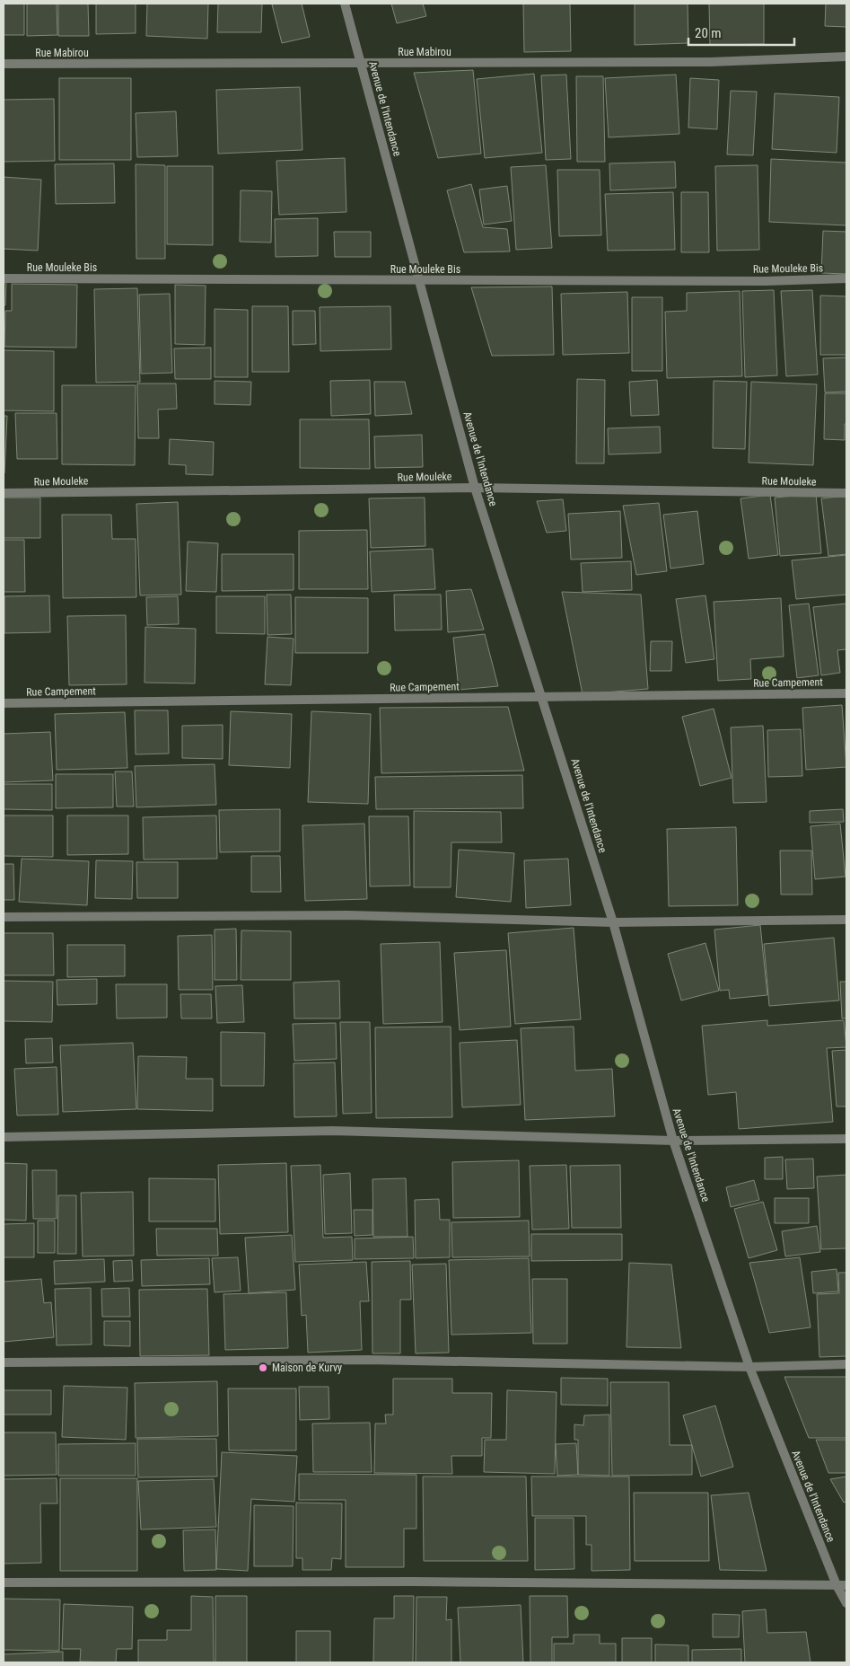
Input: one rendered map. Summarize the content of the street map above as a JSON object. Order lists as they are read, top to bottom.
{
  "streets": {
    "street": [
      "Rue Mabirou",
      "Avenue de l'Intendance",
      "Rue Mouleke Bis",
      "Rue Mouleke",
      "Rue Campement"
    ]
  },
  "crossings": [
    ["Rue Mabirou", "Avenue de l'Intendance"],
    ["Avenue de l'Intendance", "Rue Mouleke Bis"],
    ["Avenue de l'Intendance", "Rue Mouleke"],
    ["Avenue de l'Intendance", "Rue Campement"]
  ],
  "places": ["Maison de Kurvy"],
  "scale_bar": "20 m"
}
